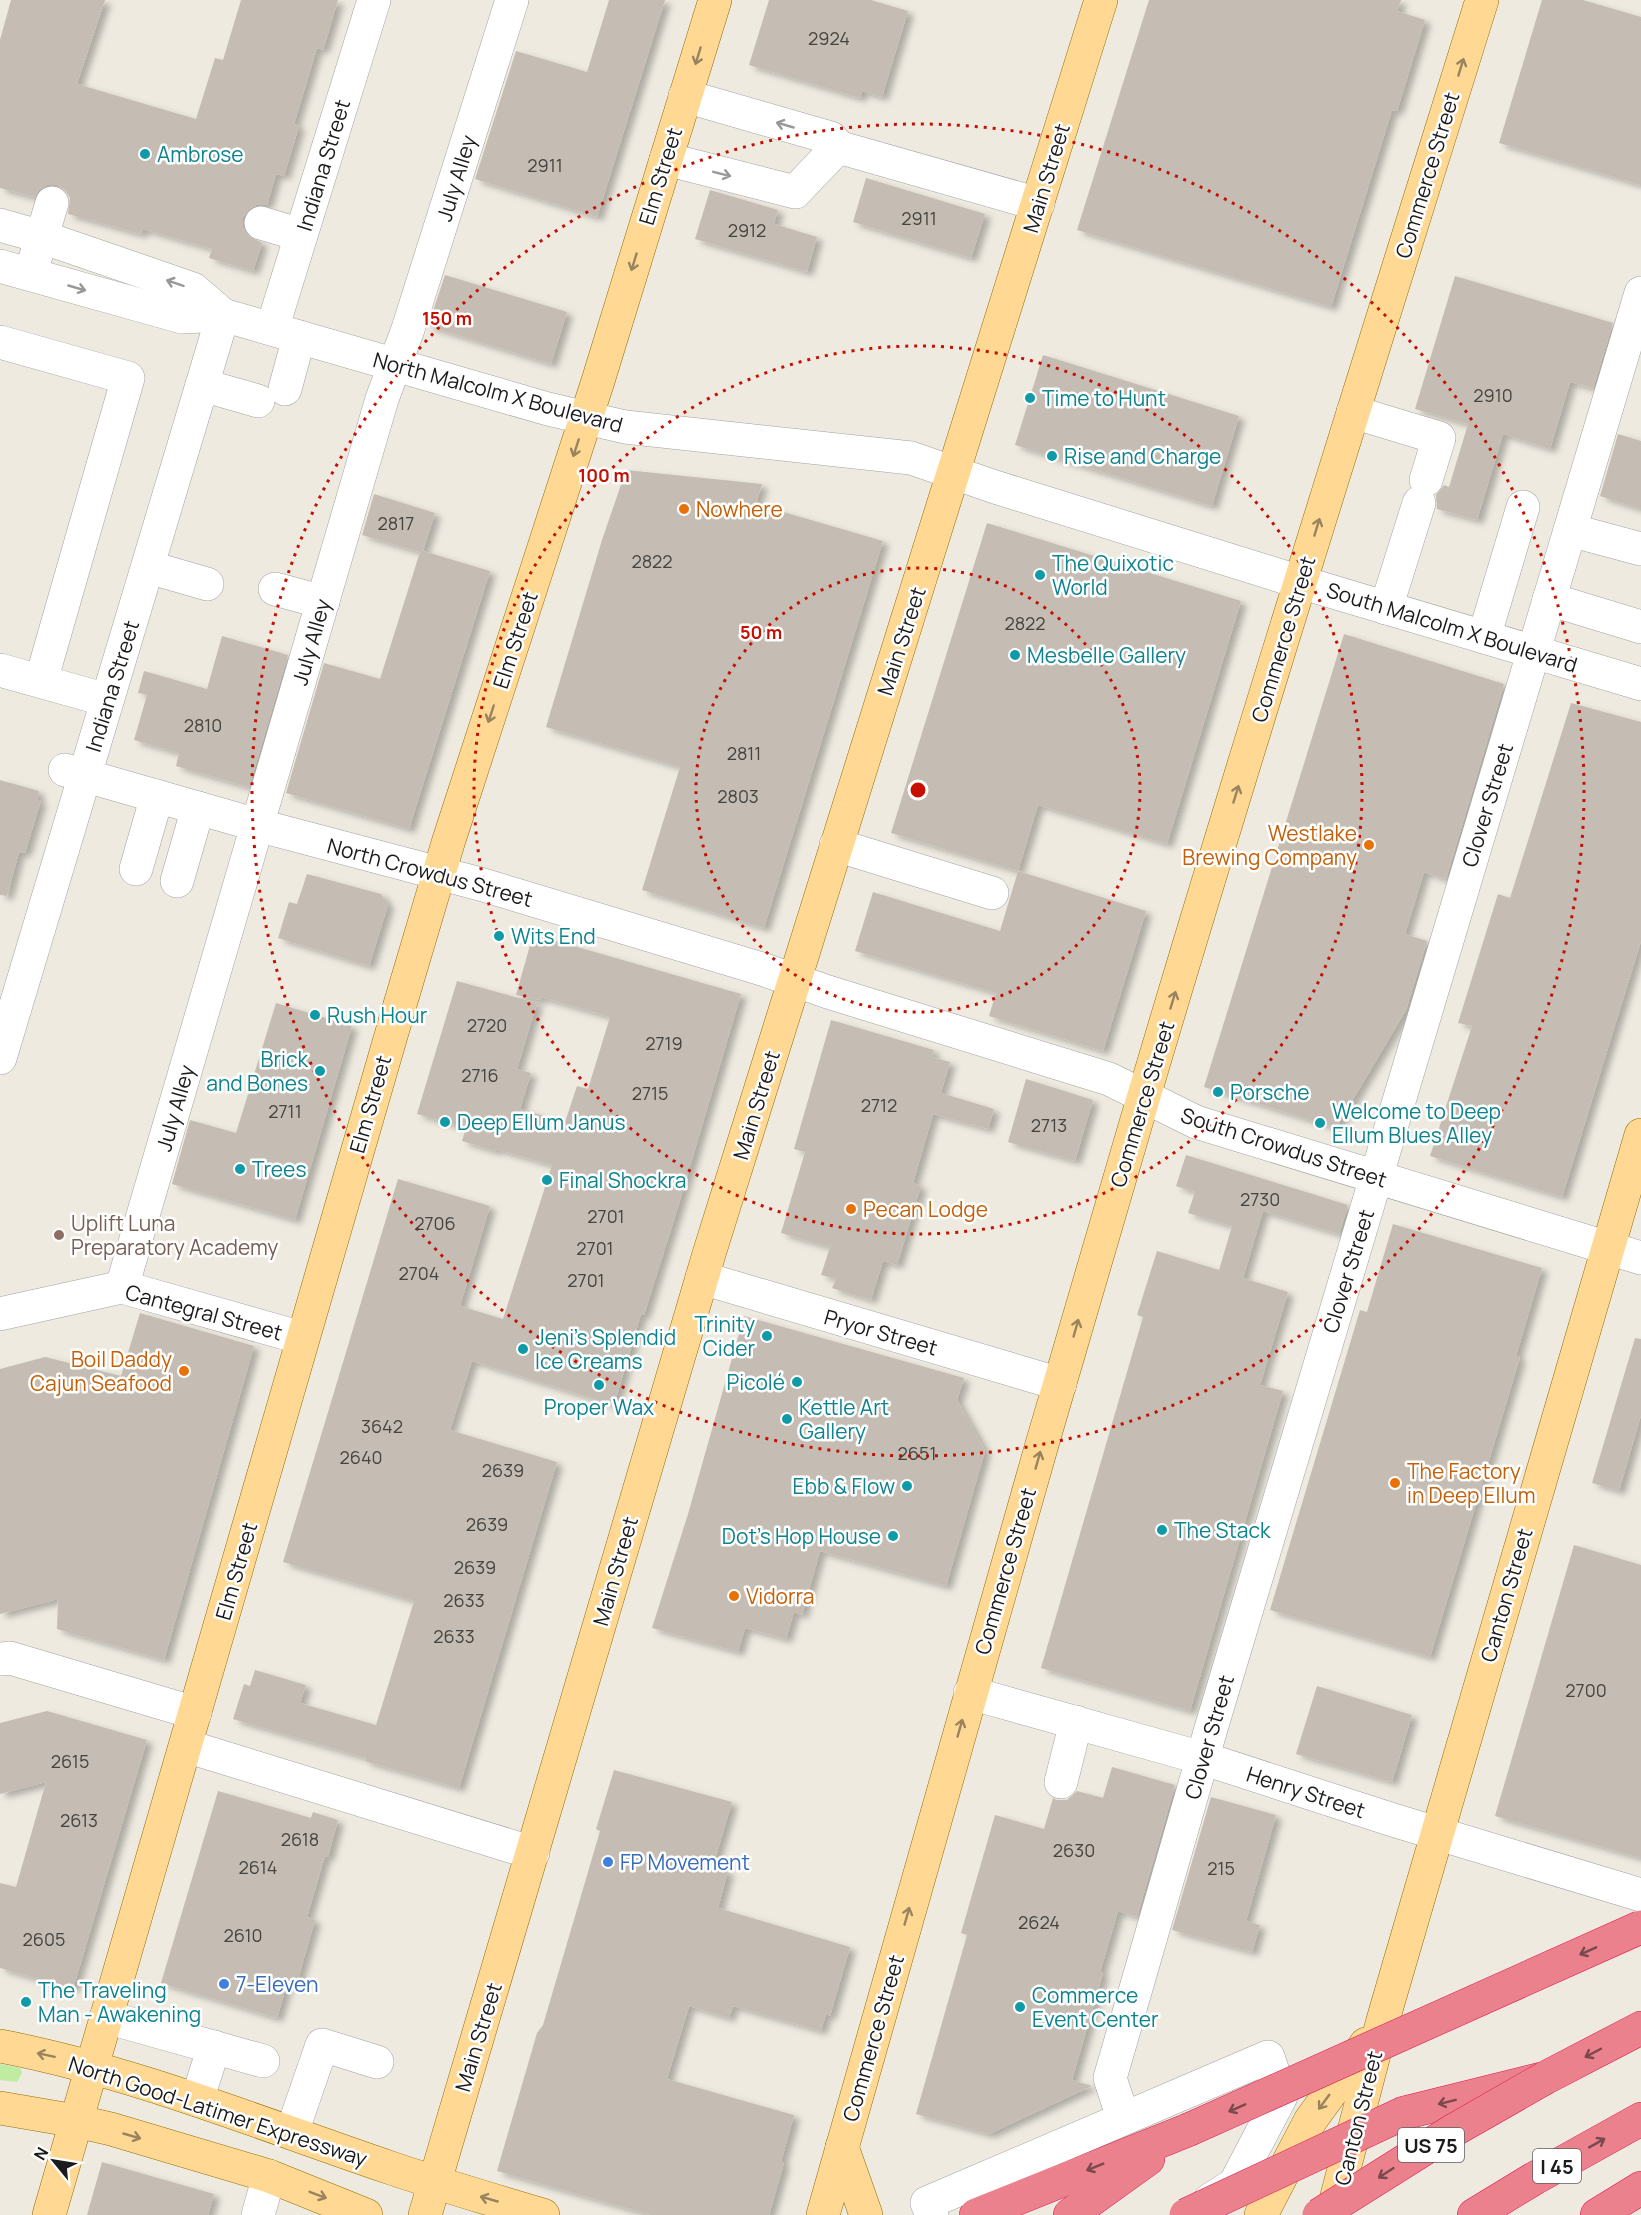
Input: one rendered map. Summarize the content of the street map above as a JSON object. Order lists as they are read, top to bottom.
{
  "streets": {
    "highway": ["US 75", "I 45"],
    "main road": [
      "Commerce Street",
      "Elm Street",
      "Main Street",
      "Canton Street",
      "North Good-Latimer Expressway"
    ],
    "street": [
      "Indiana Street",
      "July Alley",
      "North Malcolm X Boulevard",
      "South Malcolm X Boulevard",
      "Clover Street",
      "North Crowdus Street",
      "South Crowdus Street",
      "Cantegral Street",
      "Pryor Street",
      "Henry Street"
    ]
  },
  "crossings": [
    ["Indiana Street", "North Malcolm X Boulevard"],
    ["Indiana Street", "North Crowdus Street"],
    ["Commerce Street", "South Malcolm X Boulevard"],
    ["Commerce Street", "South Crowdus Street"],
    ["Commerce Street", "Pryor Street"],
    ["Commerce Street", "Henry Street"],
    ["Elm Street", "North Malcolm X Boulevard"],
    ["Elm Street", "North Crowdus Street"],
    ["Elm Street", "Cantegral Street"],
    ["Elm Street", "North Good-Latimer Expressway"],
    ["July Alley", "North Malcolm X Boulevard"],
    ["July Alley", "North Crowdus Street"],
    ["July Alley", "Cantegral Street"],
    ["Main Street", "North Malcolm X Boulevard"],
    ["Main Street", "South Malcolm X Boulevard"],
    ["Main Street", "North Crowdus Street"],
    ["Main Street", "South Crowdus Street"],
    ["Main Street", "Pryor Street"],
    ["Main Street", "North Good-Latimer Expressway"],
    ["North Malcolm X Boulevard", "South Malcolm X Boulevard"],
    ["South Malcolm X Boulevard", "Clover Street"],
    ["Clover Street", "South Crowdus Street"],
    ["Clover Street", "Henry Street"],
    ["North Crowdus Street", "South Crowdus Street"],
    ["South Crowdus Street", "Canton Street"],
    ["Canton Street", "Henry Street"]
  ],
  "one_way": ["Commerce Street", "Elm Street"],
  "places": [
    "Ambrose",
    "Time to Hunt",
    "Rise and Charge",
    "Nowhere",
    "The Quixotic World",
    "Mesbelle Gallery",
    "Westlake Brewing Company",
    "Wits End",
    "Rush Hour",
    "Brick and Bones",
    "Porsche",
    "Deep Ellum Janus",
    "Welcome to Deep Ellum Blues Alley",
    "Trees",
    "Final Shockra",
    "Pecan Lodge",
    "Uplift Luna Preparatory Academy",
    "Trinity Cider",
    "Jeni's Splendid Ice Creams",
    "Boil Daddy Cajun Seafood",
    "Picolé",
    "Proper Wax",
    "Kettle Art Gallery",
    "The Factory in Deep Ellum",
    "Ebb & Flow",
    "The Stack",
    "Dot's Hop House",
    "Vidorra",
    "FP Movement",
    "7-Eleven",
    "The Traveling Man - Awakening",
    "Commerce Event Center"
  ],
  "house_numbers": [
    "2924",
    "2911",
    "2911",
    "2912",
    "2910",
    "2817",
    "2822",
    "2822",
    "2810",
    "2811",
    "2803",
    "2720",
    "2719",
    "2716",
    "2715",
    "2712",
    "2711",
    "2713",
    "2730",
    "2701",
    "2706",
    "2701",
    "2704",
    "2701",
    "3642",
    "2651",
    "2640",
    "2639",
    "2639",
    "2639",
    "2633",
    "2633",
    "2700",
    "2615",
    "2613",
    "2618",
    "2630",
    "2614",
    "215",
    "2624",
    "2610",
    "2605"
  ],
  "north": "top left",
  "rings": ["150 m", "100 m", "50 m"]
}
